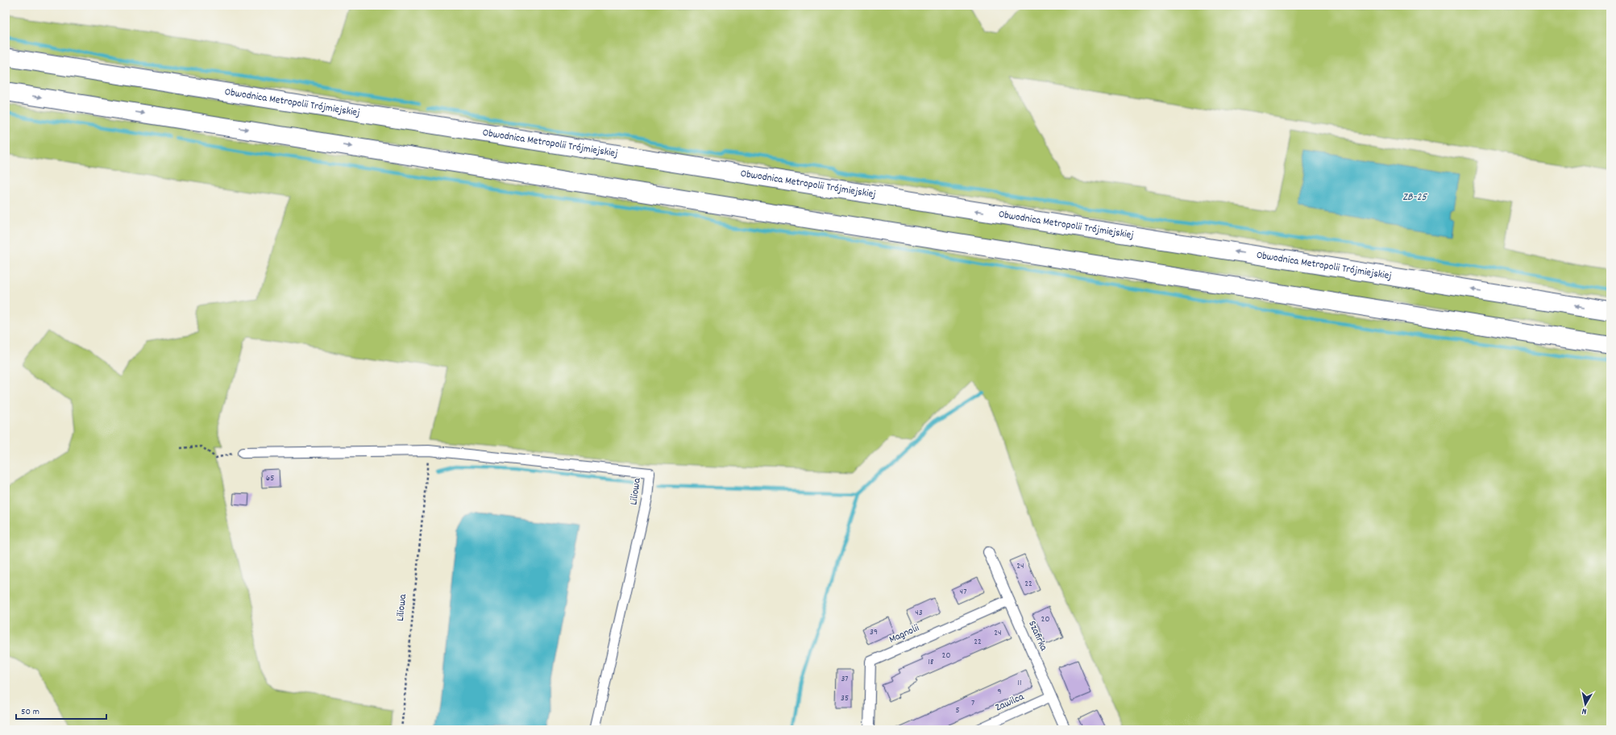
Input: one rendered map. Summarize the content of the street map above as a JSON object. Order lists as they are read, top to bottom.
{
  "streets": {
    "highway": ["Obwodnica Metropolii Trójmiejskiej"],
    "street": [
      "Liliowa",
      "Magnolii",
      "Szafirka",
      "Zawilca"
    ]
  },
  "crossings": [
    ["Magnolii", "Szafirka"],
    ["Szafirka", "Zawilca"]
  ],
  "water": ["ZB-25"],
  "house_numbers": [
    "65",
    "24",
    "22",
    "47",
    "43",
    "20",
    "39",
    "24",
    "22",
    "20",
    "18",
    "37",
    "11",
    "9",
    "35",
    "7",
    "5"
  ],
  "scale_bar": "50 m",
  "north": "bottom"
}
